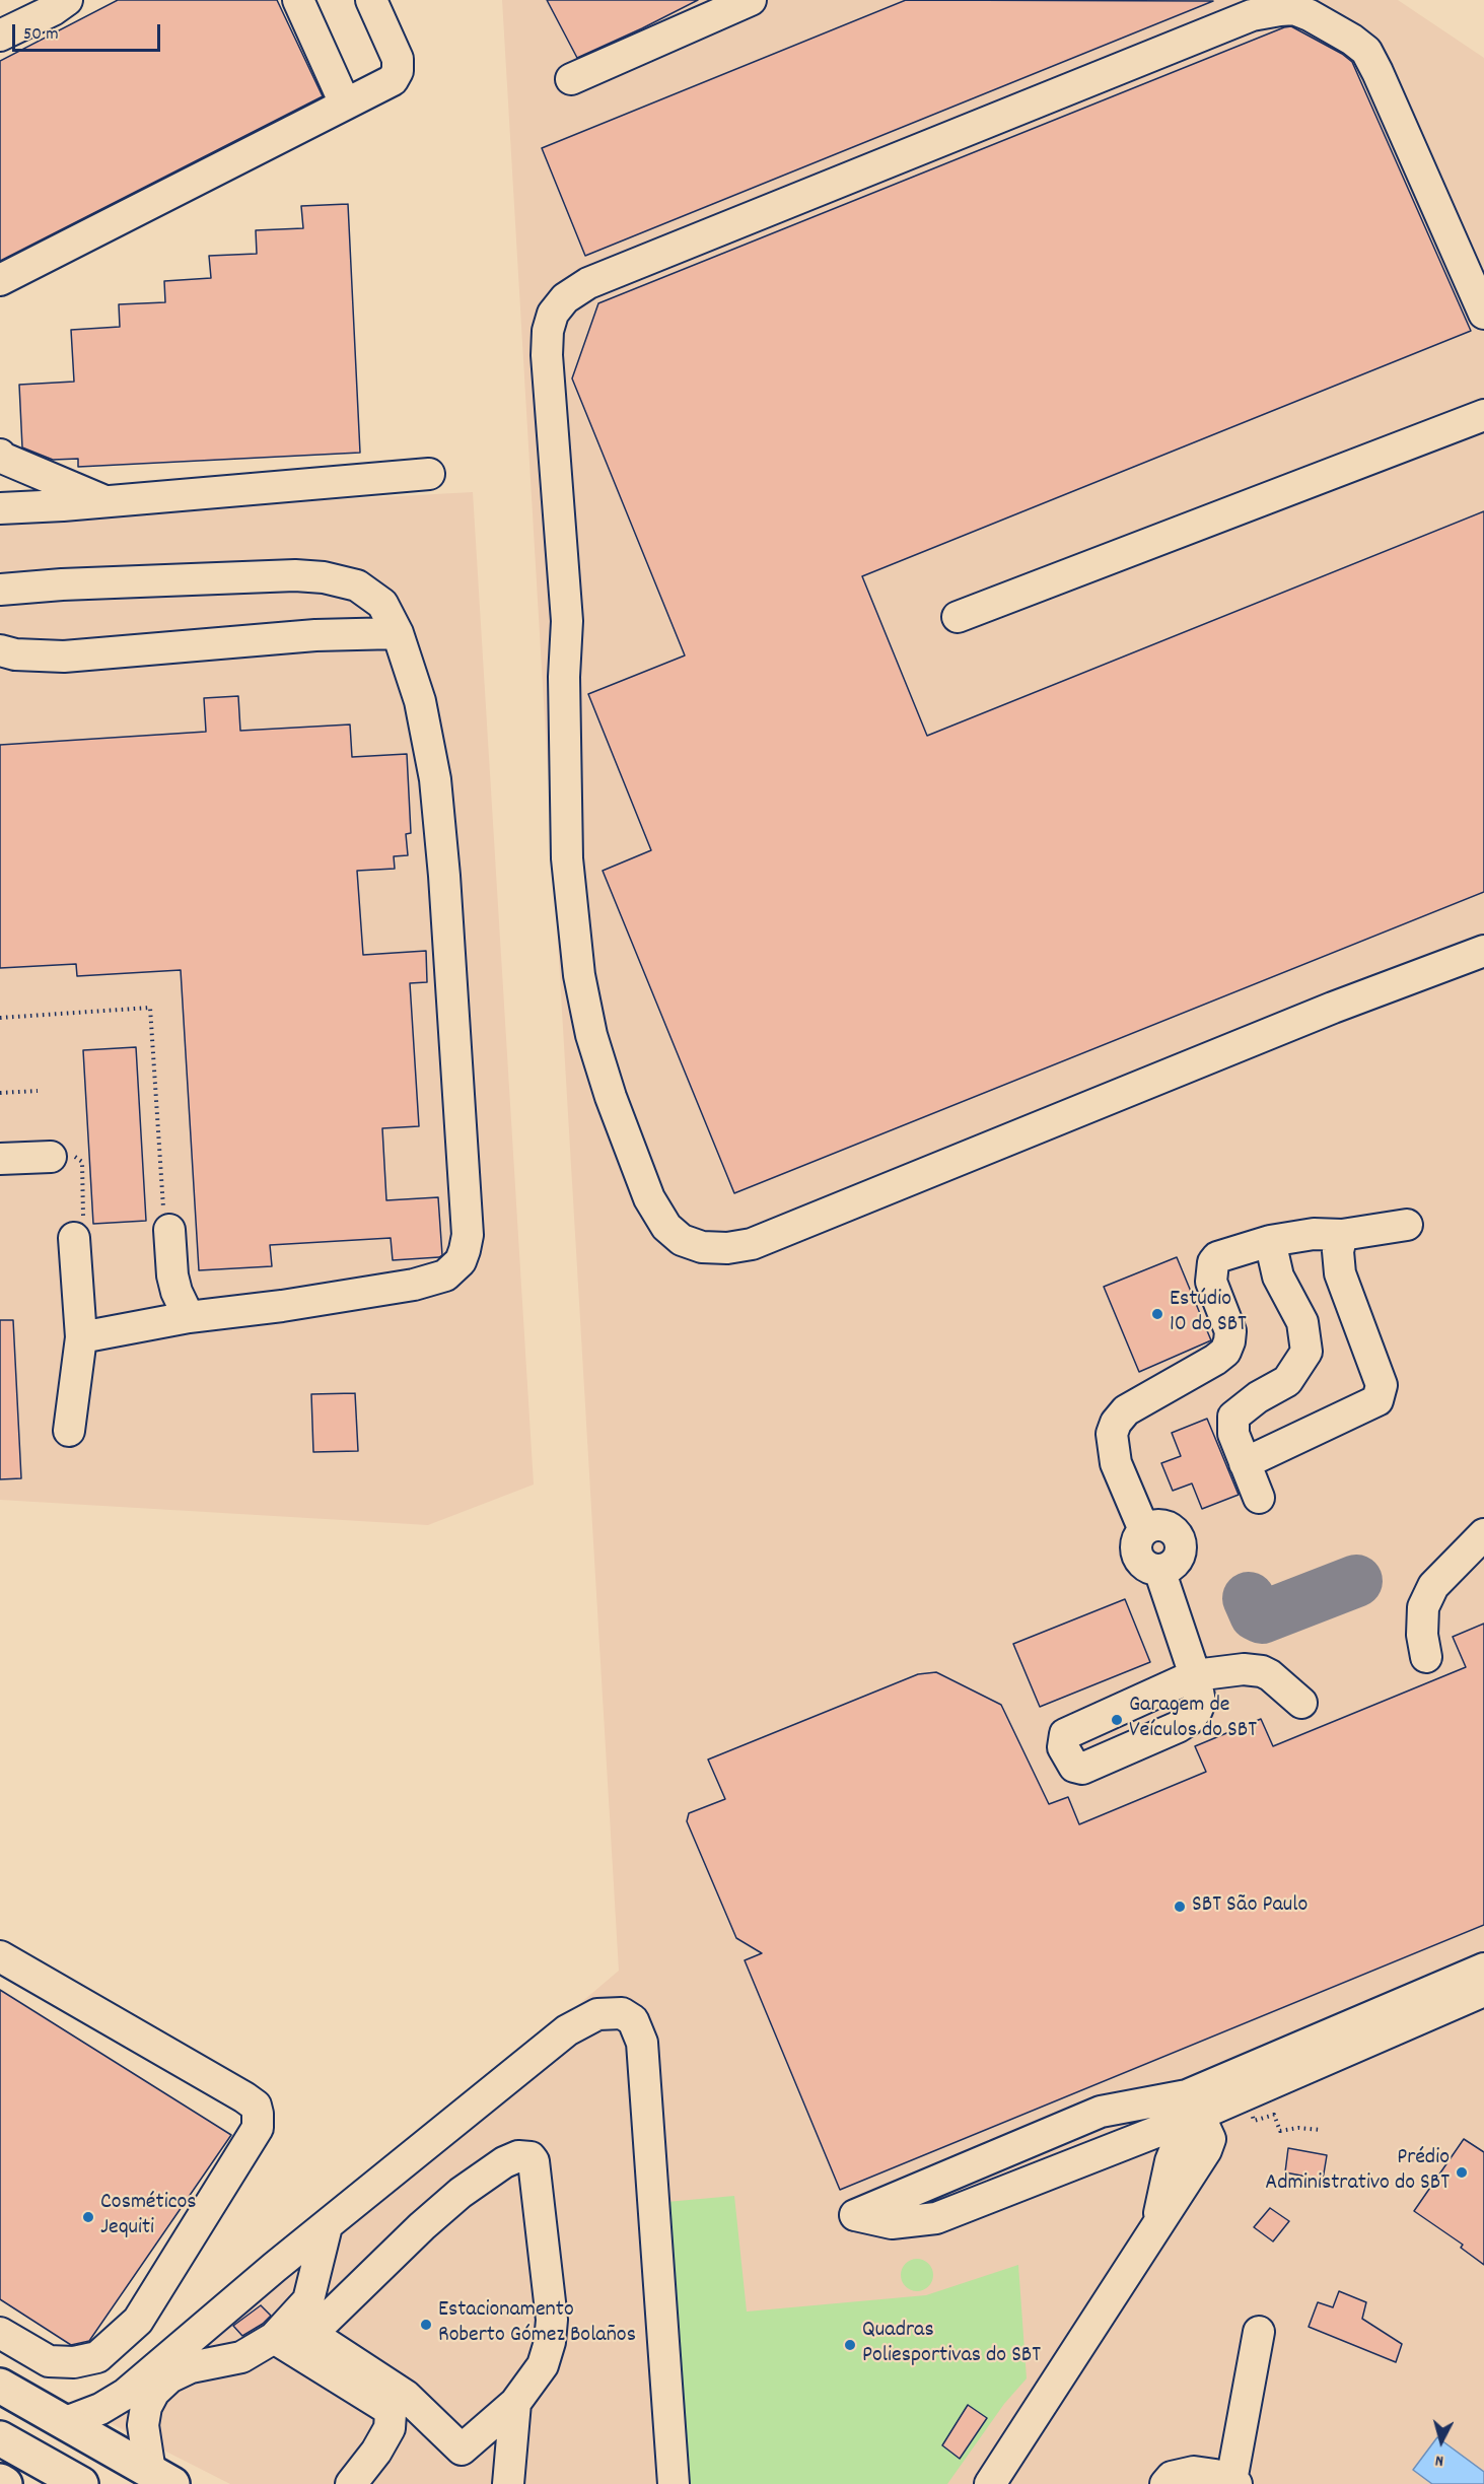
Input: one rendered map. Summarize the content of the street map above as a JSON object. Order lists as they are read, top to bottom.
{
  "places": [
    "Estúdio 10 do SBT",
    "Garagem de Veículos do SBT",
    "SBT São Paulo",
    "Prédio Administrativo do SBT",
    "Cosméticos Jequiti",
    "Estacionamento Roberto Gómez Bolaños",
    "Quadras Poliesportivas do SBT"
  ],
  "scale_bar": "50 m",
  "north": "bottom"
}
